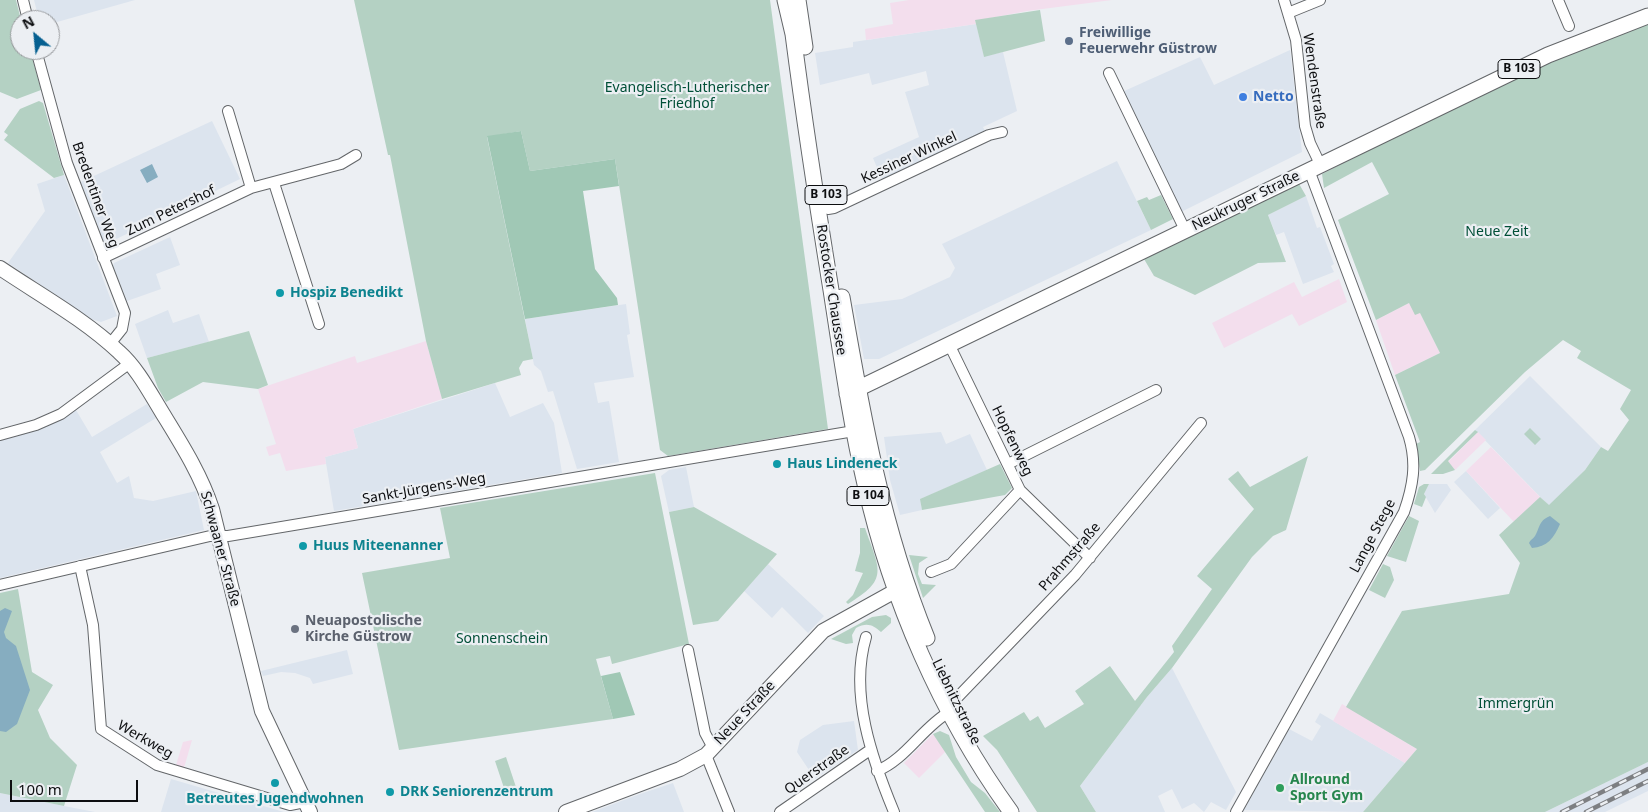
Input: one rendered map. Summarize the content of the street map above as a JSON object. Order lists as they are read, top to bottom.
{
  "streets": {
    "main road": [
      "B 103",
      "Neukruger Straße",
      "Rostocker Chaussee",
      "B 104",
      "Schwaaner Straße",
      "Liebnitzstraße",
      "Neue Straße"
    ],
    "street": [
      "Wendenstraße",
      "Kessiner Winkel",
      "Bredentiner Weg",
      "Zum Petershof",
      "Hopfenweg",
      "Sankt-Jürgens-Weg",
      "Lange Stege",
      "Prahmstraße",
      "Werkweg",
      "Querstraße"
    ]
  },
  "crossings": [
    ["Wendenstraße", "Neukruger Straße"],
    ["Wendenstraße", "Lange Stege"],
    ["Kessiner Winkel", "Rostocker Chaussee"],
    ["Bredentiner Weg", "Zum Petershof"],
    ["Bredentiner Weg", "Schwaaner Straße"],
    ["Neukruger Straße", "Rostocker Chaussee"],
    ["Neukruger Straße", "Hopfenweg"],
    ["Neukruger Straße", "B 104"],
    ["Neukruger Straße", "Lange Stege"],
    ["Rostocker Chaussee", "Sankt-Jürgens-Weg"],
    ["Rostocker Chaussee", "B 104"],
    ["Hopfenweg", "Prahmstraße"],
    ["Sankt-Jürgens-Weg", "B 104"],
    ["Sankt-Jürgens-Weg", "Schwaaner Straße"],
    ["Sankt-Jürgens-Weg", "Werkweg"],
    ["B 104", "Liebnitzstraße"],
    ["B 104", "Neue Straße"],
    ["Schwaaner Straße", "Werkweg"],
    ["Prahmstraße", "Liebnitzstraße"],
    ["Liebnitzstraße", "Neue Straße"]
  ],
  "parks": [
    "Evangelisch-Lutherischer Friedhof",
    "Neue Zeit",
    "Sonnenschein",
    "Immergrün"
  ],
  "places": [
    "Freiwillige Feuerwehr Güstrow",
    "Netto",
    "Hospiz Benedikt",
    "Haus Lindeneck",
    "Huus Miteenanner",
    "Neuapostolische Kirche Güstrow",
    "Betreutes Jugendwohnen",
    "Allround Sport Gym",
    "DRK Seniorenzentrum"
  ],
  "scale_bar": "100 m",
  "north": "top left"
}
